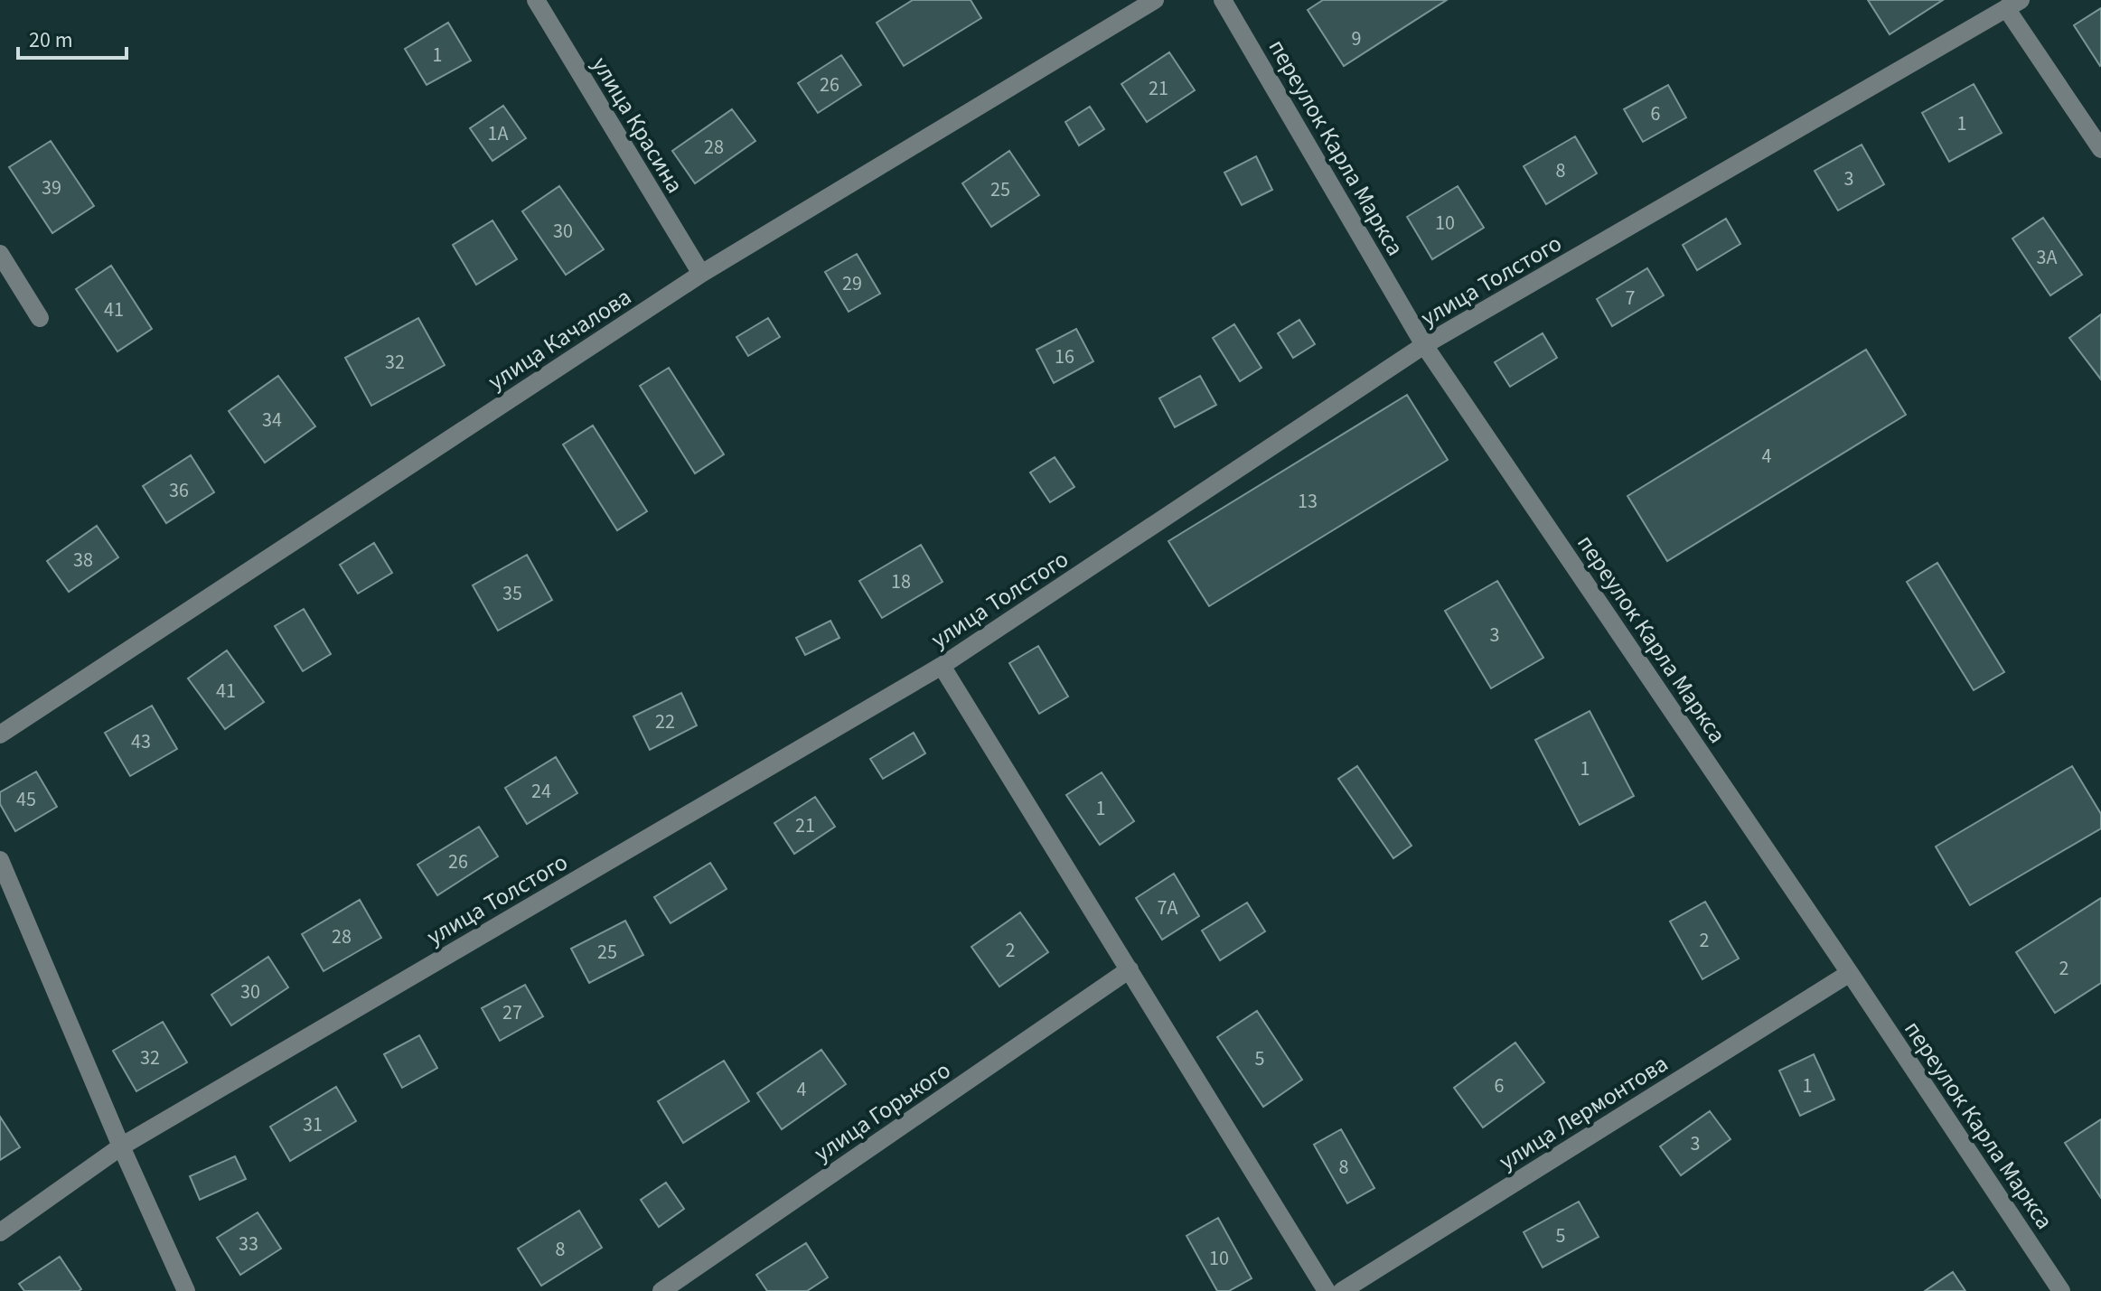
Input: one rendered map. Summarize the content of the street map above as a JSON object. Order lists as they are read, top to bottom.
{
  "streets": {
    "street": [
      "улица Красина",
      "переулок Карла Маркса",
      "улица Толстого",
      "улица Качалова",
      "улица Горького",
      "улица Лермонтова"
    ]
  },
  "crossings": [
    ["улица Красина", "улица Качалова"],
    ["переулок Карла Маркса", "улица Толстого"],
    ["переулок Карла Маркса", "улица Лермонтова"]
  ],
  "house_numbers": [
    "9",
    "1",
    "26",
    "21",
    "6",
    "1",
    "1А",
    "28",
    "8",
    "3",
    "39",
    "25",
    "10",
    "30",
    "3А",
    "29",
    "7",
    "41",
    "16",
    "32",
    "34",
    "4",
    "36",
    "13",
    "38",
    "18",
    "35",
    "3",
    "41",
    "22",
    "43",
    "1",
    "24",
    "45",
    "1",
    "21",
    "26",
    "7А",
    "28",
    "2",
    "2",
    "25",
    "2",
    "30",
    "27",
    "32",
    "5",
    "6",
    "1",
    "4",
    "31",
    "3",
    "8",
    "5",
    "33",
    "8",
    "10"
  ],
  "scale_bar": "20 m"
}
